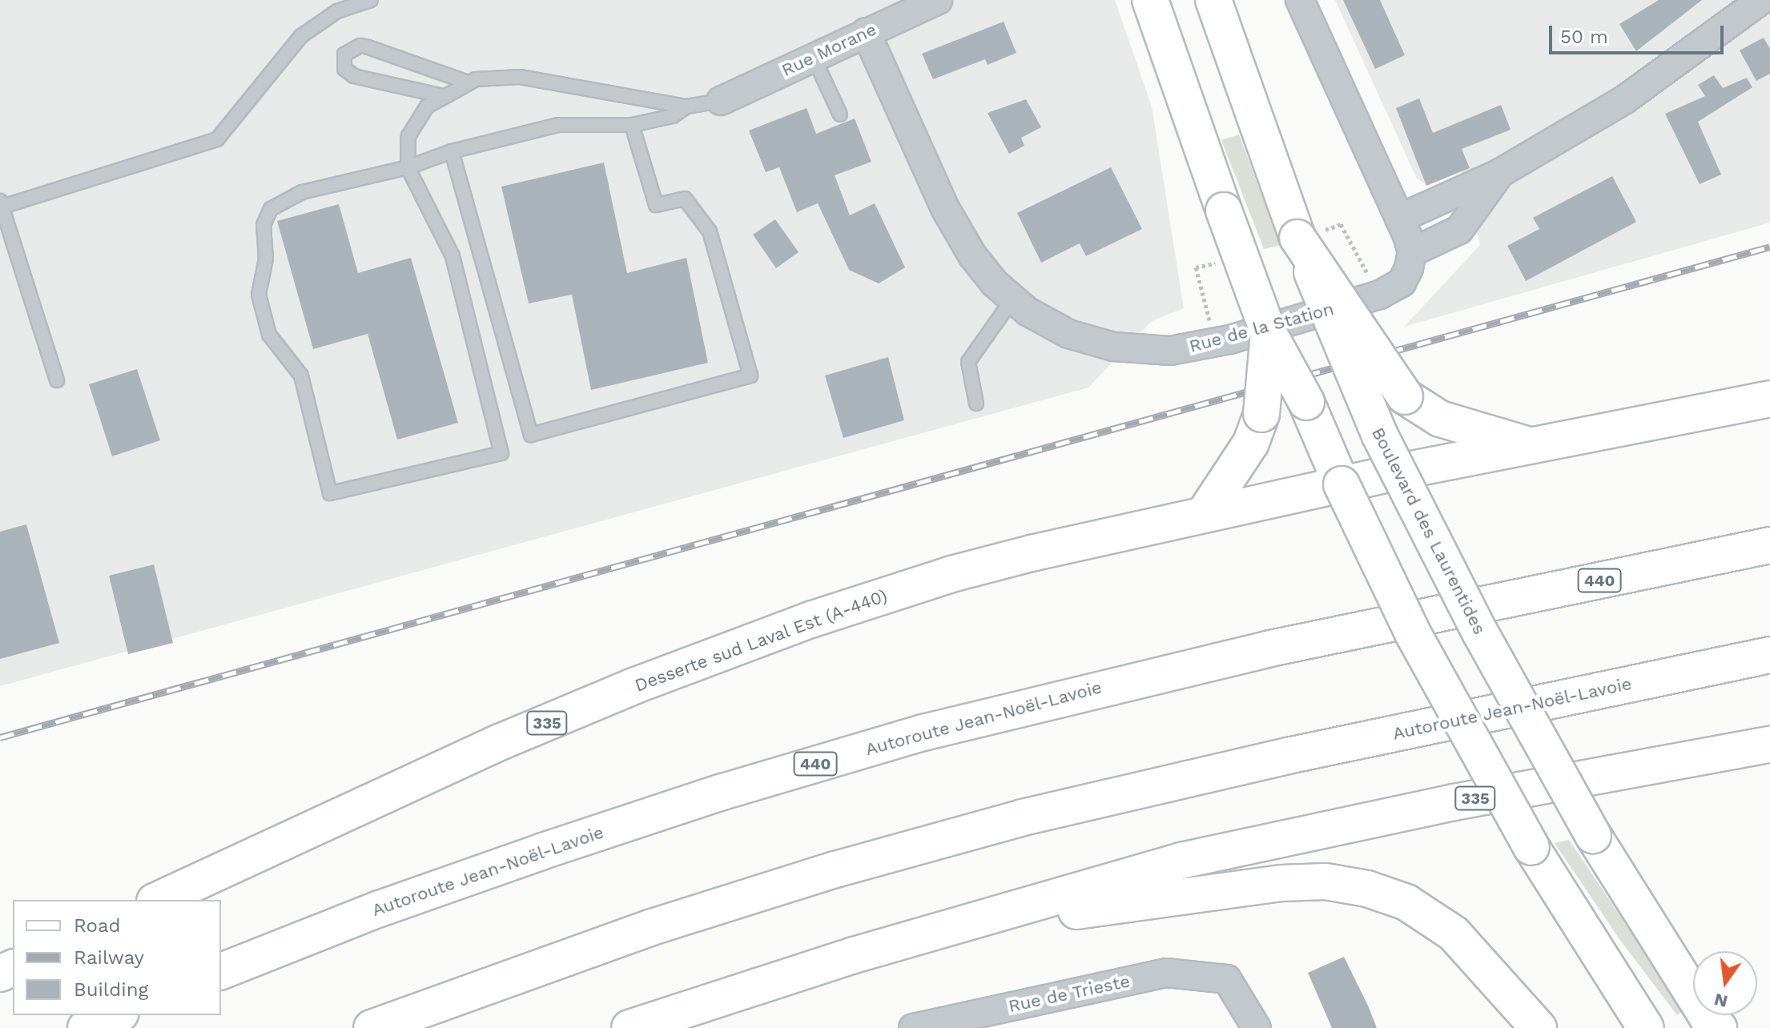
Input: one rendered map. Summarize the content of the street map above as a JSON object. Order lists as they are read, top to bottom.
{
  "streets": {
    "main road": [
      "Boulevard des Laurentides",
      "440",
      "Desserte sud Laval Est (A-440)",
      "Autoroute Jean-Noël-Lavoie",
      "335"
    ],
    "street": ["Rue Morane", "Rue de la Station", "Rue de Trieste"]
  },
  "crossings": [
    ["Rue Morane", "Rue de la Station"],
    ["Boulevard des Laurentides", "Desserte sud Laval Est (A-440)"]
  ],
  "legend": ["Road", "Railway", "Building"],
  "scale_bar": "50 m",
  "north": "bottom"
}
